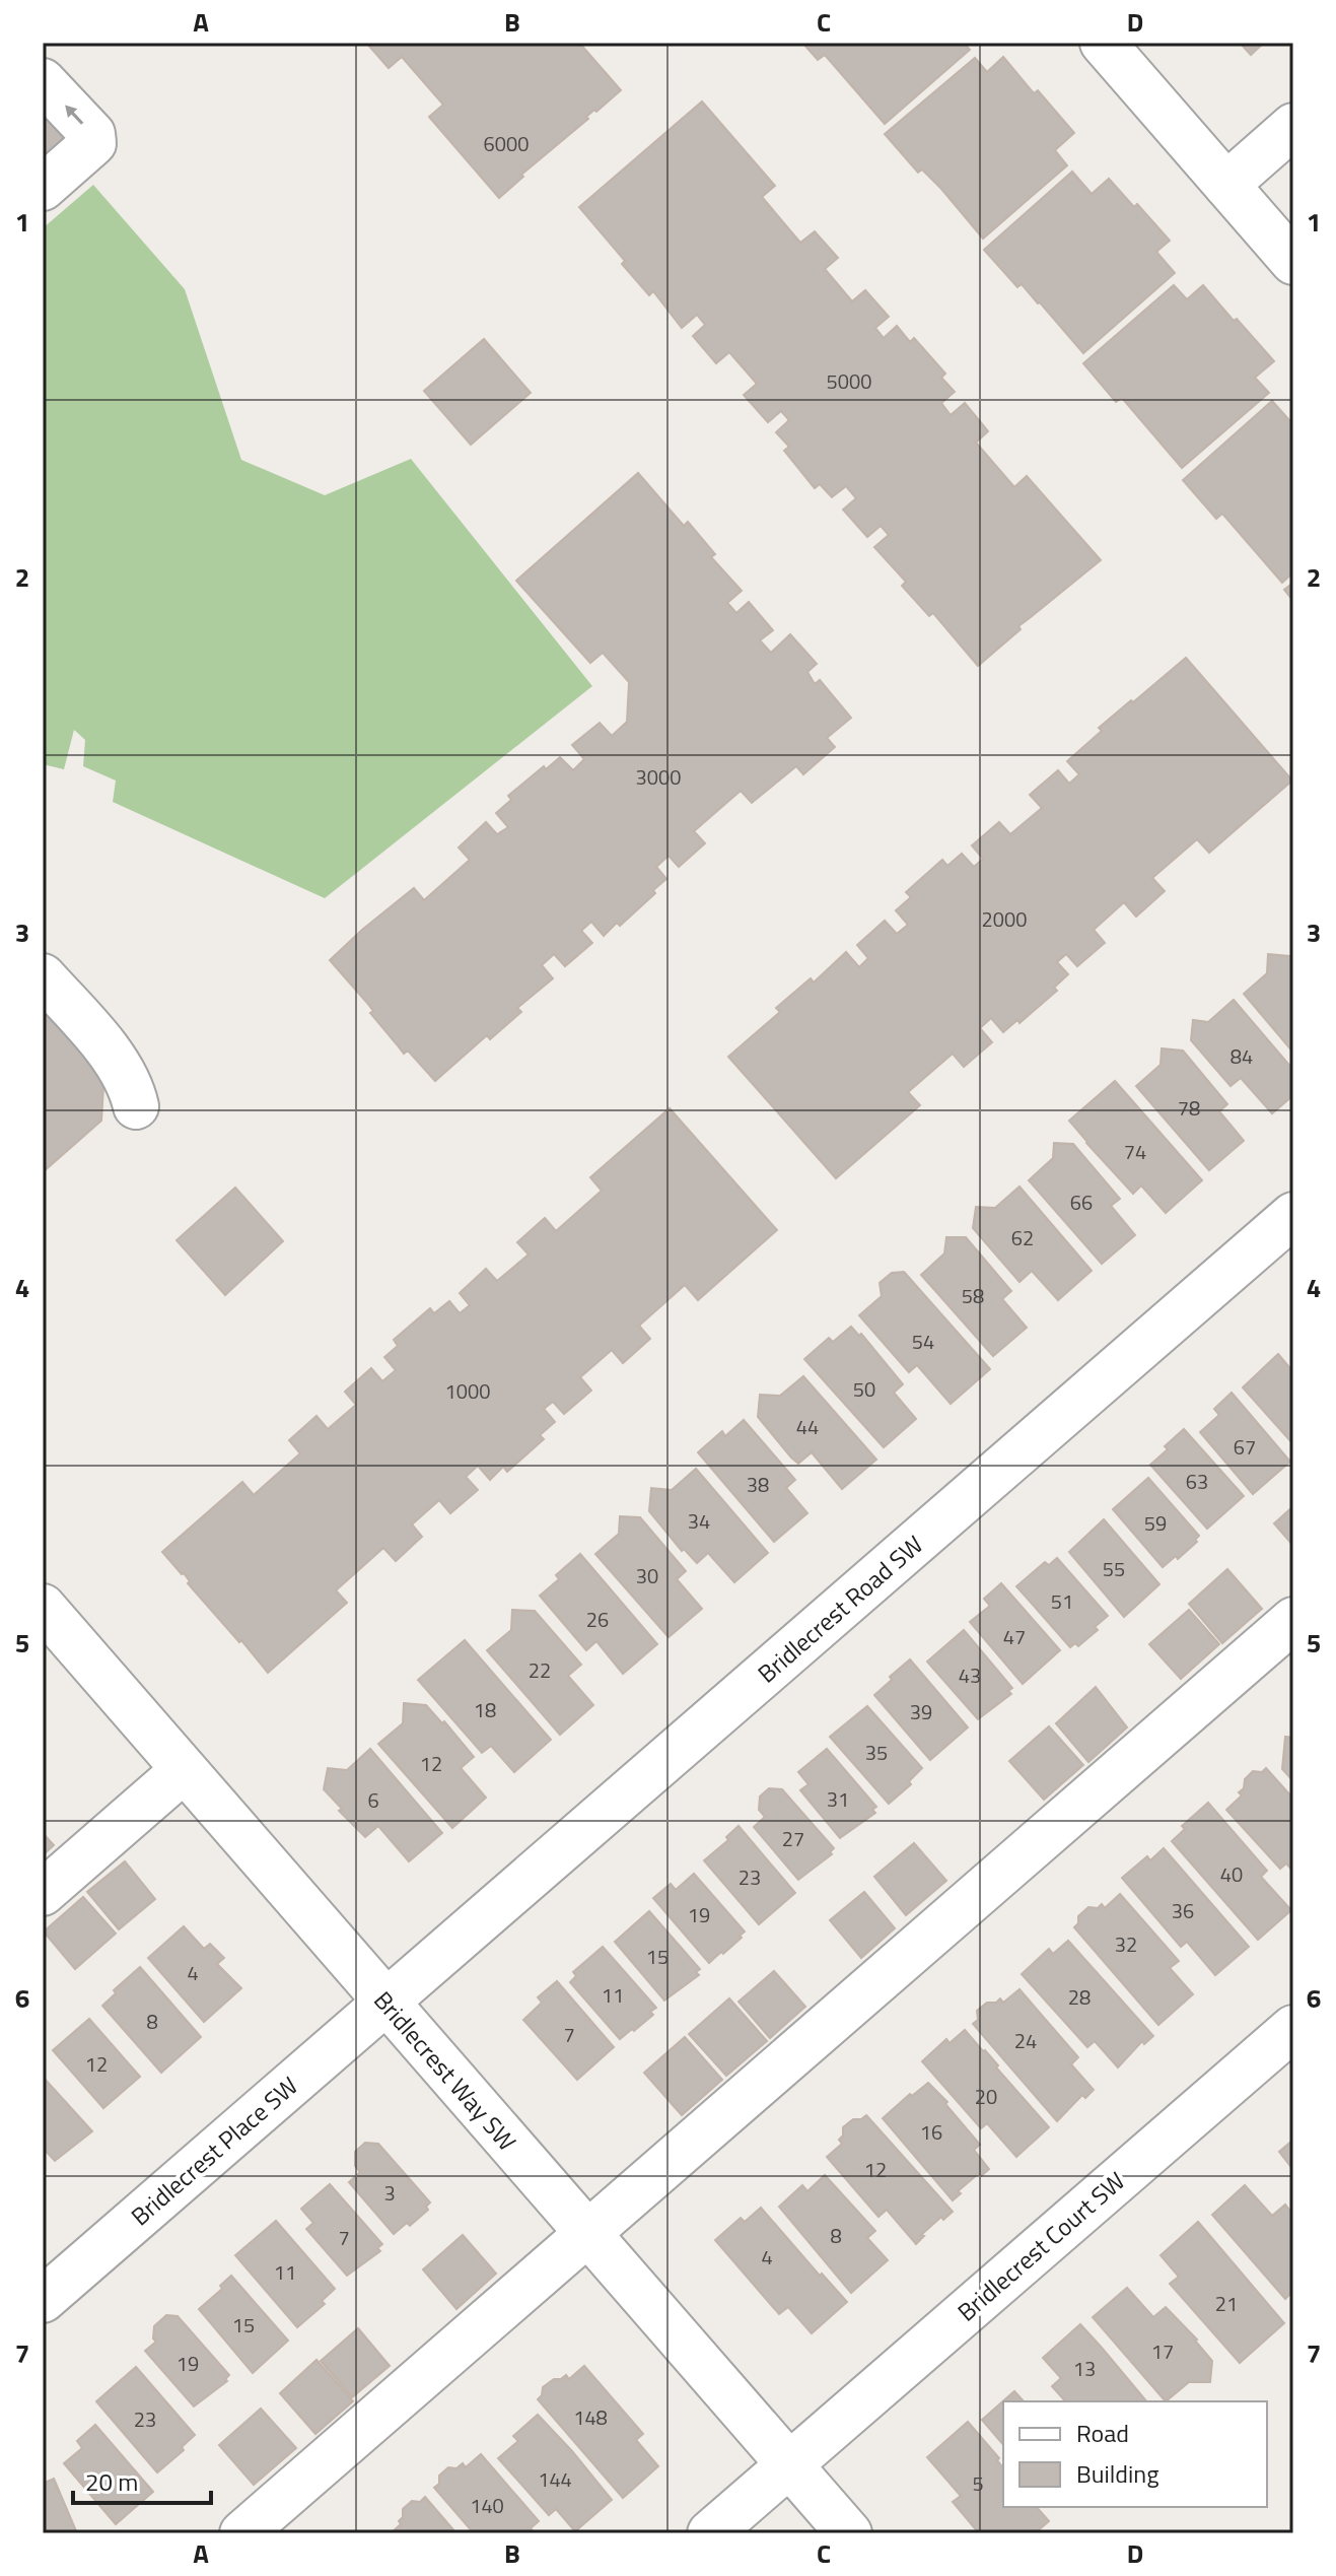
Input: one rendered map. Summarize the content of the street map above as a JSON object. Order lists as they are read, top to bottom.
{
  "streets": {
    "street": [
      "Bridlecrest Road SW",
      "Bridlecrest Way SW",
      "Bridlecrest Place SW",
      "Bridlecrest Court SW"
    ]
  },
  "crossings": [
    ["Bridlecrest Road SW", "Bridlecrest Way SW"],
    ["Bridlecrest Road SW", "Bridlecrest Place SW"],
    ["Bridlecrest Way SW", "Bridlecrest Place SW"],
    ["Bridlecrest Way SW", "Bridlecrest Court SW"]
  ],
  "house_numbers": [
    "6000",
    "5000",
    "3000",
    "2000",
    "84",
    "78",
    "74",
    "66",
    "62",
    "58",
    "54",
    "50",
    "1000",
    "44",
    "67",
    "63",
    "38",
    "34",
    "59",
    "55",
    "30",
    "51",
    "26",
    "47",
    "22",
    "43",
    "18",
    "39",
    "35",
    "12",
    "31",
    "6",
    "27",
    "40",
    "23",
    "36",
    "19",
    "32",
    "15",
    "4",
    "11",
    "28",
    "8",
    "7",
    "24",
    "12",
    "20",
    "16",
    "12",
    "3",
    "8",
    "7",
    "4",
    "11",
    "21",
    "15",
    "17",
    "19",
    "13",
    "148",
    "23",
    "144",
    "5",
    "140"
  ],
  "legend": ["Road", "Building"],
  "scale_bar": "20 m",
  "grid": {
    "columns": [
      "A",
      "B",
      "C",
      "D"
    ],
    "rows": [
      "1",
      "2",
      "3",
      "4",
      "5",
      "6",
      "7"
    ]
  }
}
